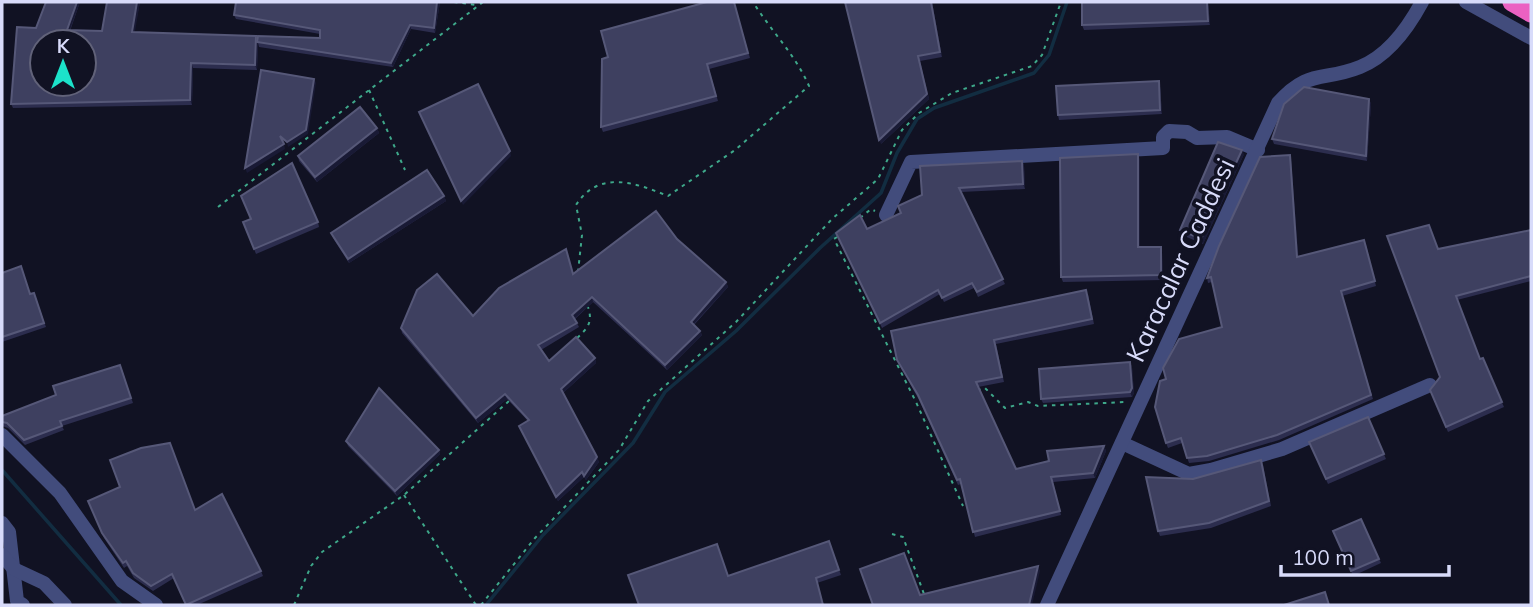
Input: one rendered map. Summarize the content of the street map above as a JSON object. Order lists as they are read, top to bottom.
{
  "streets": {
    "street": ["Karacalar Caddesi"]
  },
  "scale_bar": "100 m",
  "north": "top"
}
